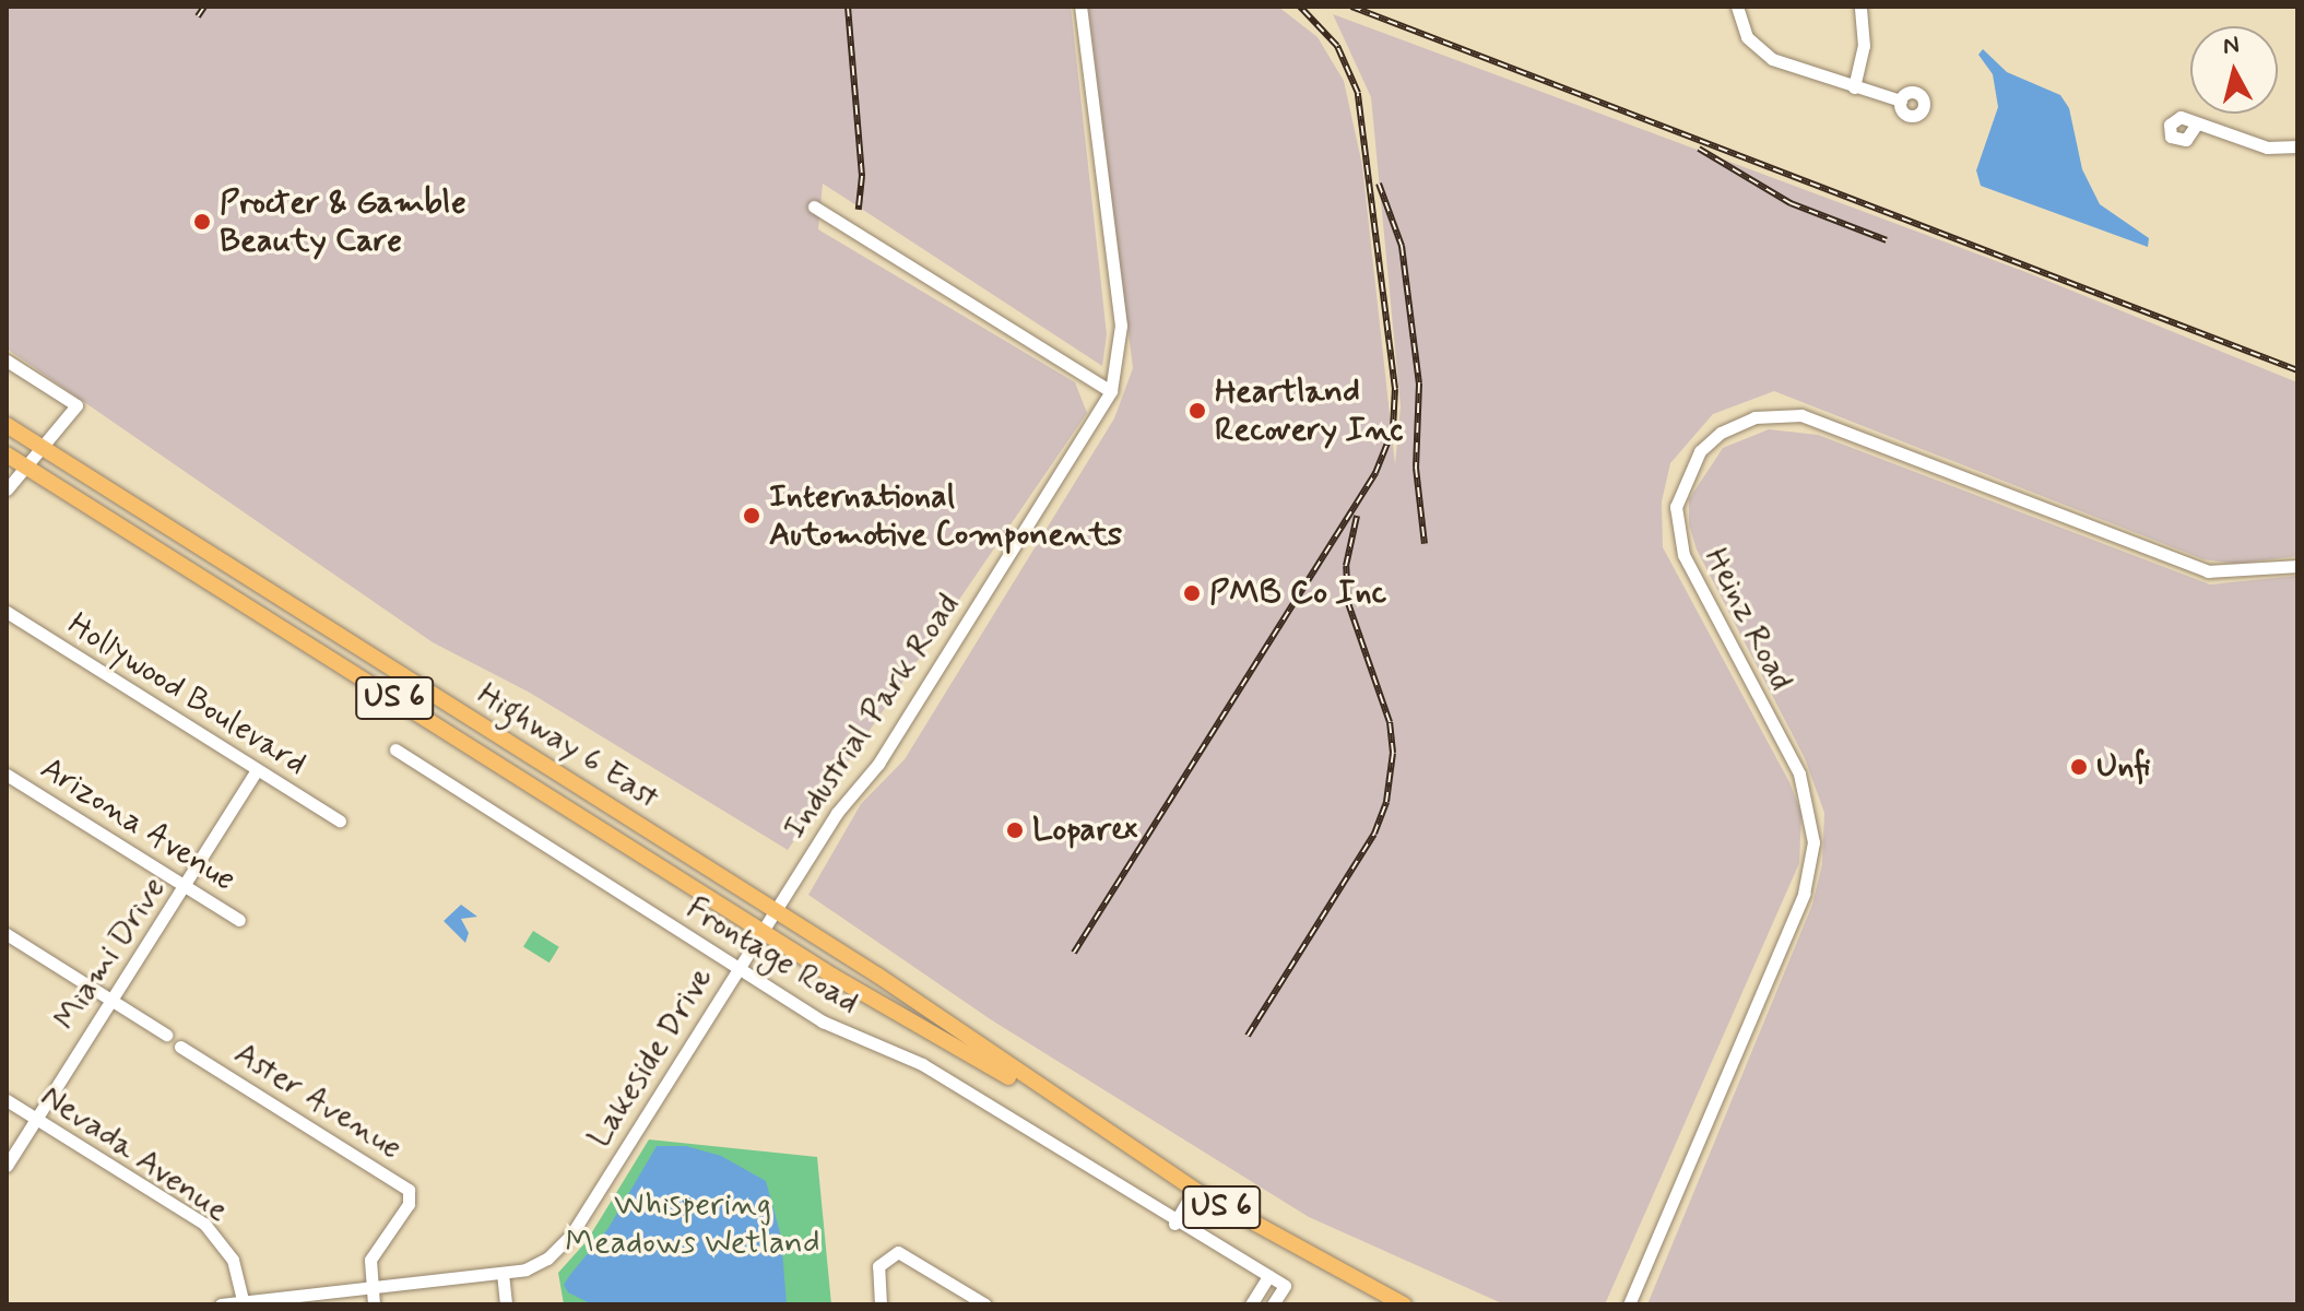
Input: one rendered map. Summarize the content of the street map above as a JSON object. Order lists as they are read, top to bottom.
{
  "streets": {
    "main road": ["US 6", "Highway 6 East"],
    "street": [
      "Heinz Road",
      "Hollywood Boulevard",
      "Industrial Park Road",
      "Arizona Avenue",
      "Miami Drive",
      "Frontage Road",
      "Lakeside Drive",
      "Aster Avenue",
      "Nevada Avenue"
    ]
  },
  "crossings": [
    ["Hollywood Boulevard", "Miami Drive"],
    ["Industrial Park Road", "Highway 6 East"],
    ["Industrial Park Road", "Lakeside Drive"],
    ["Highway 6 East", "Lakeside Drive"],
    ["Arizona Avenue", "Miami Drive"],
    ["Miami Drive", "Nevada Avenue"],
    ["Frontage Road", "Lakeside Drive"],
    ["Lakeside Drive", "Aster Avenue"],
    ["Lakeside Drive", "Nevada Avenue"]
  ],
  "parks": ["Whispering Meadows Wetland"],
  "places": [
    "Procter & Gamble Beauty Care",
    "Heartland Recovery Inc",
    "International Automotive Components",
    "PMB Co Inc",
    "Unfi",
    "Loparex"
  ],
  "north": "top"
}
